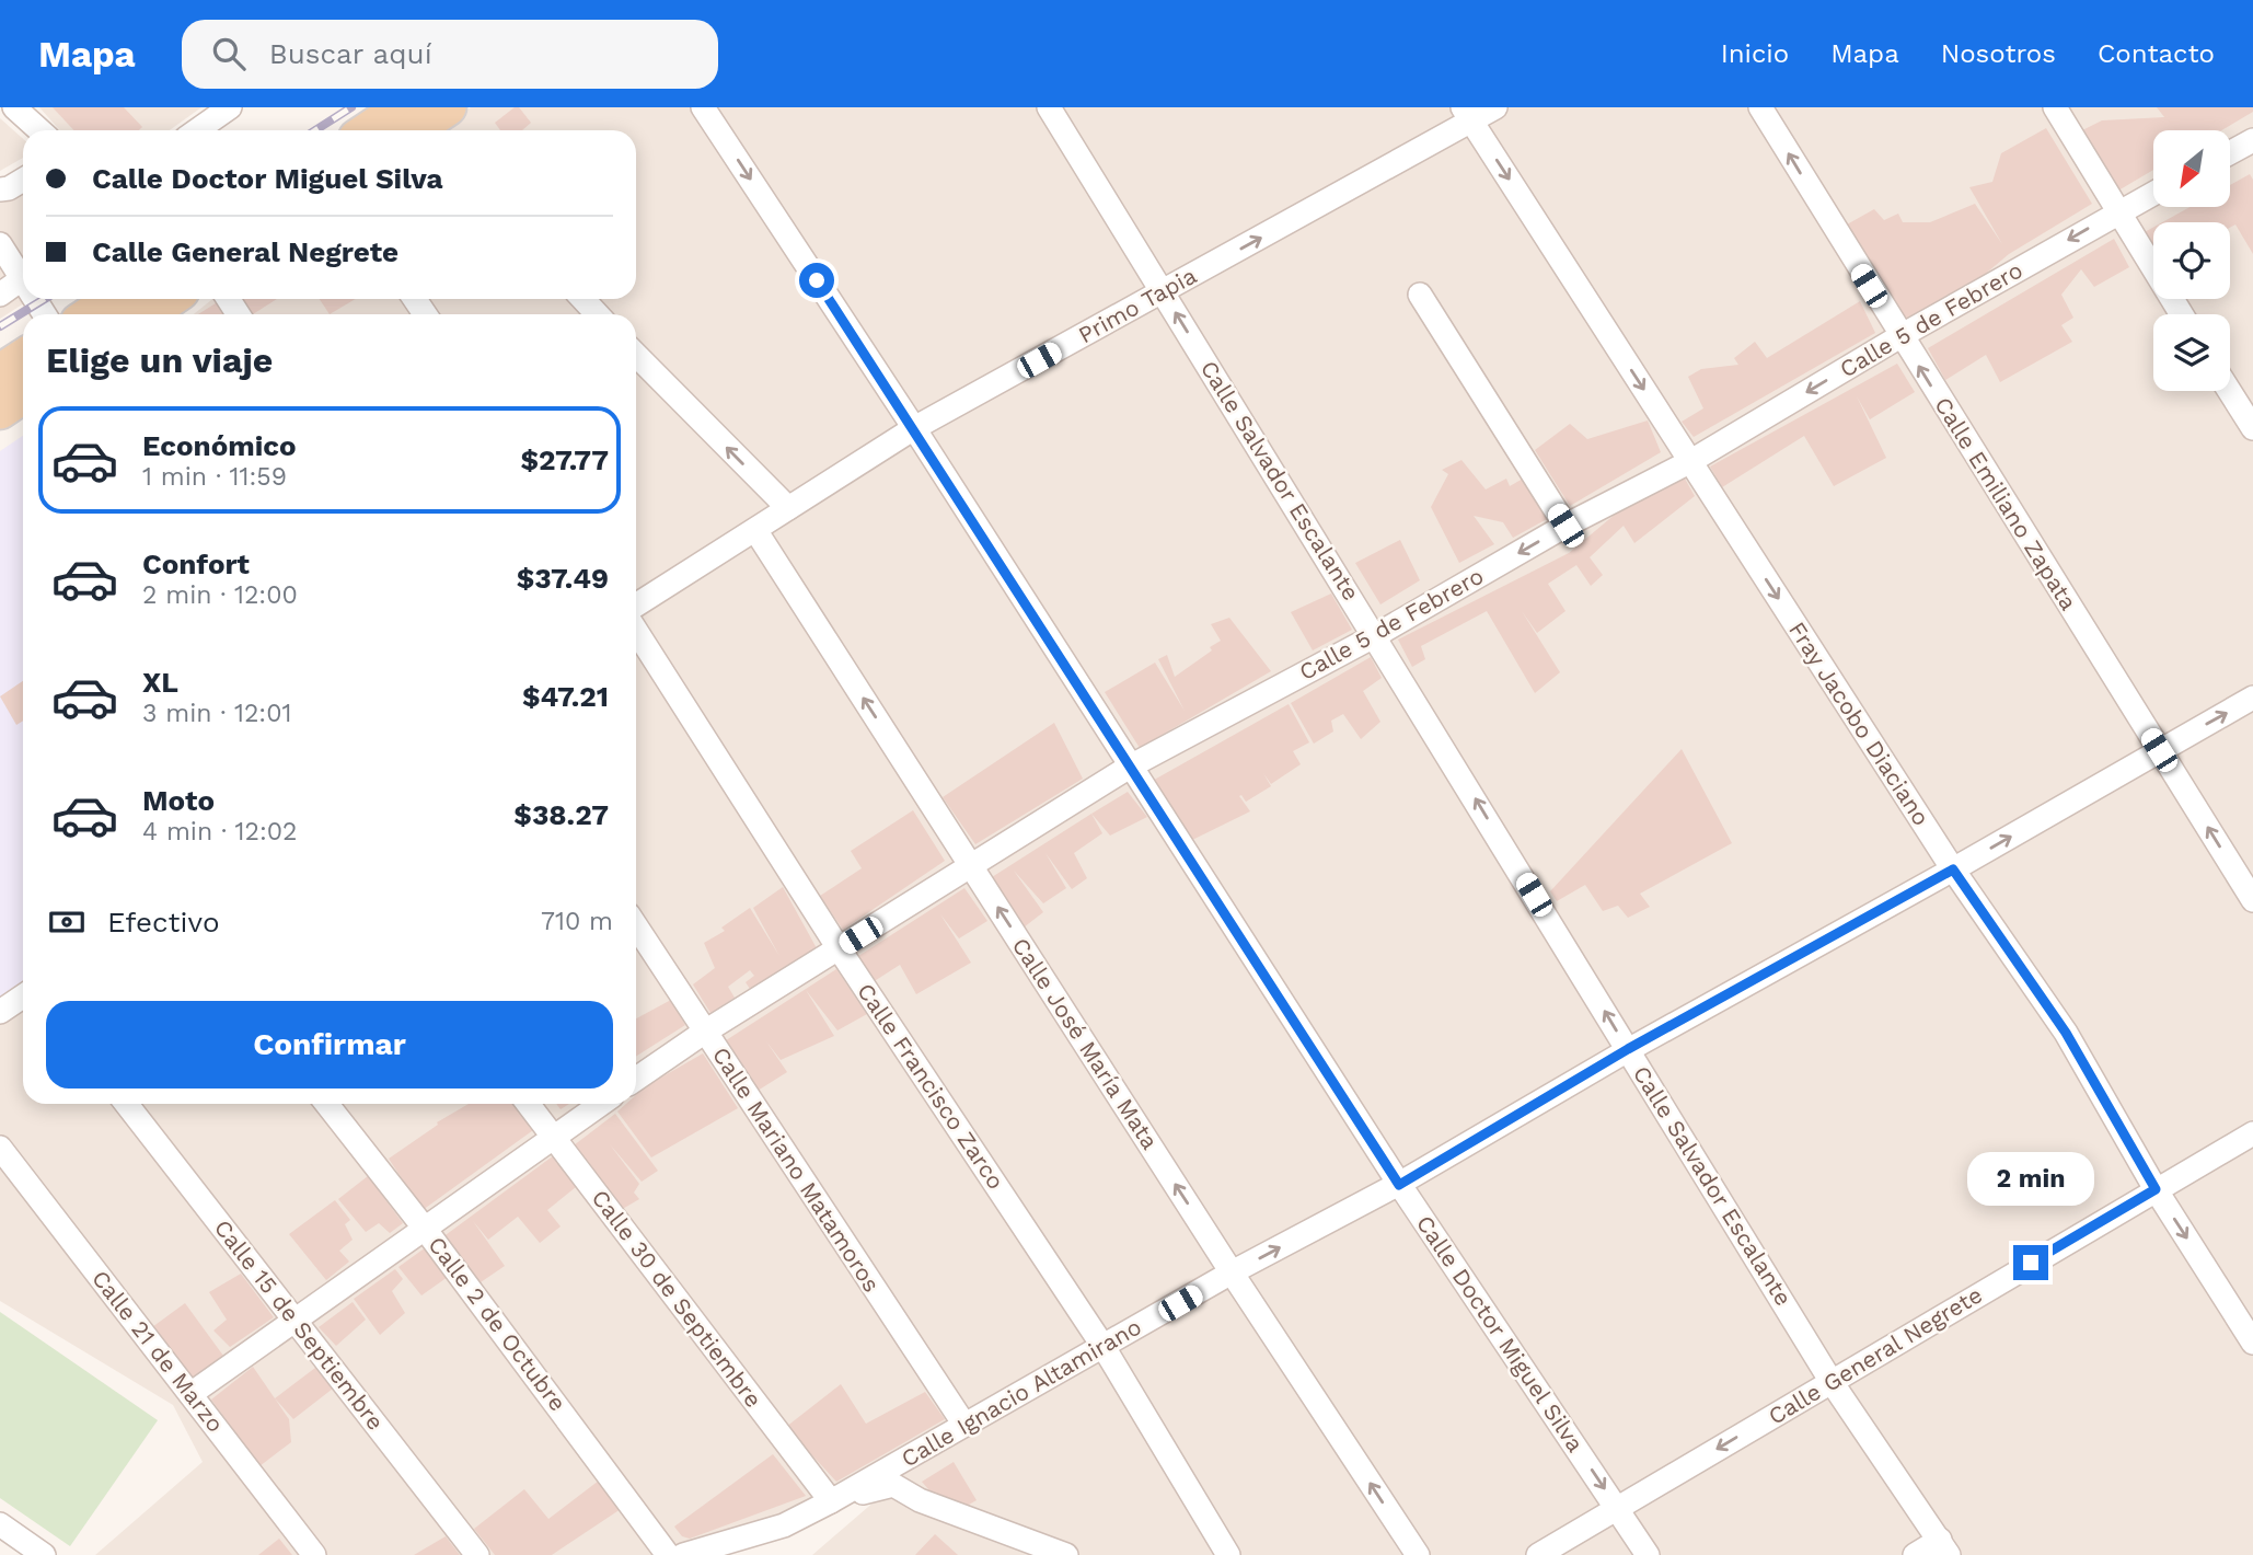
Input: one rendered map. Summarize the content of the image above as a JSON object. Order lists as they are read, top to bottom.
{
  "streets": {
    "street": [
      "Primo Tapia",
      "Calle 5 de Febrero",
      "Calle Salvador Escalante",
      "Calle Emiliano Zapata",
      "Fray Jacobo Diaciano",
      "Calle José María Mata",
      "Calle Francisco Zarco",
      "Calle Mariano Matamoros",
      "Calle 30 de Septiembre",
      "Calle 2 de Octubre",
      "Calle 15 de Septiembre",
      "Calle Doctor Miguel Silva",
      "Calle 21 de Marzo",
      "Calle General Negrete",
      "Calle Ignacio Altamirano"
    ]
  },
  "crossings": [
    ["Primo Tapia", "Calle Salvador Escalante"],
    ["Primo Tapia", "Fray Jacobo Diaciano"],
    ["Primo Tapia", "Calle José María Mata"],
    ["Primo Tapia", "Calle Doctor Miguel Silva"],
    ["Calle 5 de Febrero", "Calle Salvador Escalante"],
    ["Calle 5 de Febrero", "Calle Emiliano Zapata"],
    ["Calle 5 de Febrero", "Fray Jacobo Diaciano"],
    ["Calle 5 de Febrero", "Calle José María Mata"],
    ["Calle 5 de Febrero", "Calle Francisco Zarco"],
    ["Calle 5 de Febrero", "Calle Mariano Matamoros"],
    ["Calle 5 de Febrero", "Calle Doctor Miguel Silva"],
    ["Calle Salvador Escalante", "Calle General Negrete"],
    ["Calle Salvador Escalante", "Calle Ignacio Altamirano"],
    ["Calle Emiliano Zapata", "Calle Ignacio Altamirano"],
    ["Fray Jacobo Diaciano", "Calle General Negrete"],
    ["Fray Jacobo Diaciano", "Calle Ignacio Altamirano"],
    ["Calle José María Mata", "Calle Ignacio Altamirano"],
    ["Calle Francisco Zarco", "Calle Ignacio Altamirano"],
    ["Calle Mariano Matamoros", "Calle Ignacio Altamirano"],
    ["Calle 30 de Septiembre", "Calle Ignacio Altamirano"],
    ["Calle Doctor Miguel Silva", "Calle General Negrete"],
    ["Calle Doctor Miguel Silva", "Calle Ignacio Altamirano"]
  ],
  "one_way": [
    "Primo Tapia",
    "Calle 5 de Febrero",
    "Calle Salvador Escalante",
    "Calle Emiliano Zapata",
    "Fray Jacobo Diaciano",
    "Calle José María Mata"
  ],
  "north": "bottom left",
  "page": {
    "header": "Mapa",
    "search": "Buscar aquí",
    "nav": [
      "Inicio",
      "Mapa",
      "Nosotros",
      "Contacto"
    ],
    "banner": ["Calle Doctor Miguel Silva", "Calle General Negrete"],
    "heading": "Elige un viaje",
    "list": [
      {
        "name": "Económico",
        "note": "1 min · 11:59",
        "value": "$27.77"
      },
      {
        "name": "Confort",
        "note": "2 min · 12:00",
        "value": "$37.49"
      },
      {
        "name": "XL",
        "note": "3 min · 12:01",
        "value": "$47.21"
      },
      {
        "name": "Moto",
        "note": "4 min · 12:02",
        "value": "$38.27"
      }
    ],
    "pay": ["Efectivo", "710 m"],
    "buttons": "Confirmar",
    "bubble": "2 min"
  }
}
